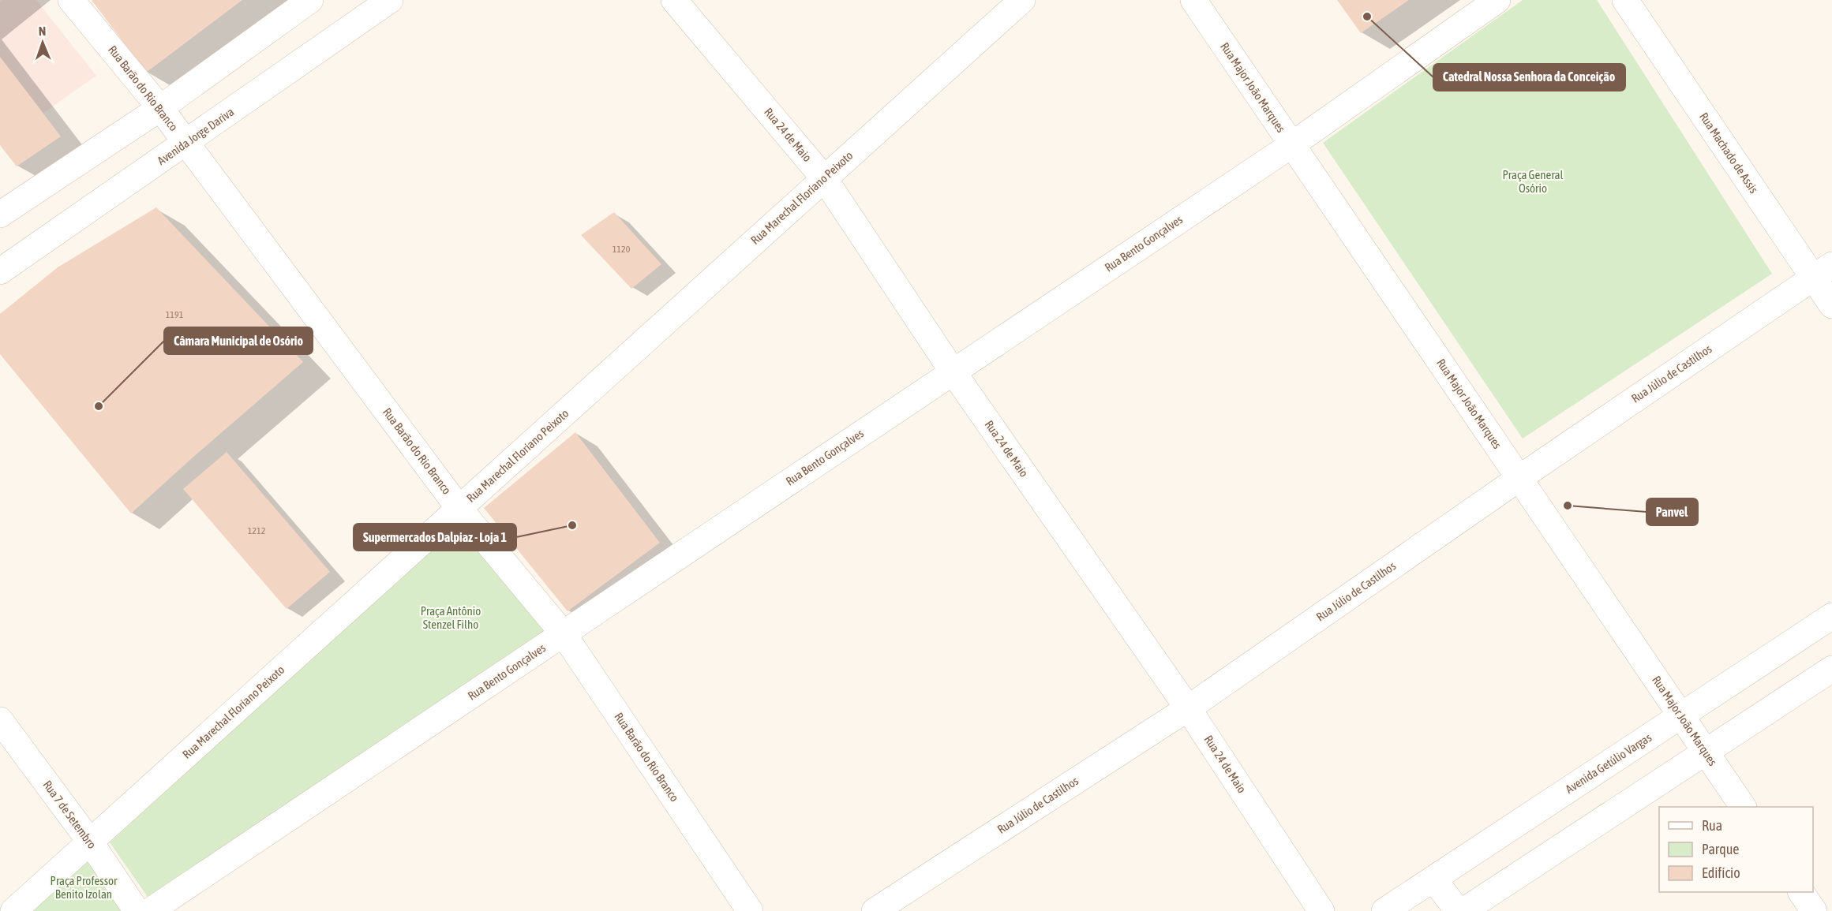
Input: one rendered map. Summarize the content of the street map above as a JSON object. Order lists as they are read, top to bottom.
{
  "streets": {
    "street": [
      "Rua Major João Marques",
      "Rua Barão do Rio Branco",
      "Rua 24 de Maio",
      "Avenida Jorge Dariva",
      "Rua Machado de Assis",
      "Rua Marechal Floriano Peixoto",
      "Rua Bento Gonçalves",
      "Rua Júlio de Castilhos",
      "Avenida Getúlio Vargas",
      "Rua 7 de Setembro"
    ]
  },
  "crossings": [
    ["Rua Major João Marques", "Rua Bento Gonçalves"],
    ["Rua Major João Marques", "Rua Júlio de Castilhos"],
    ["Rua Major João Marques", "Avenida Getúlio Vargas"],
    ["Rua Barão do Rio Branco", "Avenida Jorge Dariva"],
    ["Rua Barão do Rio Branco", "Rua Marechal Floriano Peixoto"],
    ["Rua Barão do Rio Branco", "Rua Bento Gonçalves"],
    ["Rua 24 de Maio", "Rua Marechal Floriano Peixoto"],
    ["Rua 24 de Maio", "Rua Bento Gonçalves"],
    ["Rua 24 de Maio", "Rua Júlio de Castilhos"],
    ["Rua Machado de Assis", "Rua Júlio de Castilhos"],
    ["Rua Marechal Floriano Peixoto", "Rua 7 de Setembro"]
  ],
  "parks": ["Praça General Osório", "Praça Antônio Stenzel Filho", "Praça Professor Benito Izolan"],
  "places": [
    "Catedral Nossa Senhora da Conceição",
    "Câmara Municipal de Osório",
    "Panvel",
    "Supermercados Dalpiaz - Loja 1"
  ],
  "house_numbers": ["1120", "1191", "1212"],
  "legend": ["Rua", "Parque", "Edifício"],
  "north": "top"
}
